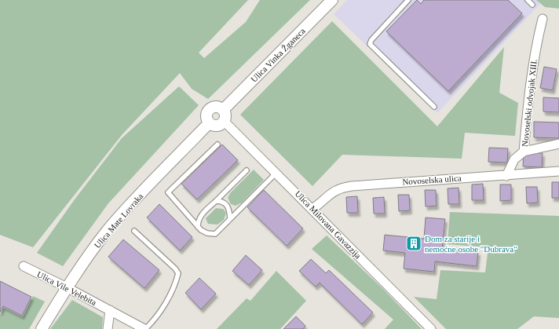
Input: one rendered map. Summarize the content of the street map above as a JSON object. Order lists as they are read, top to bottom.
{
  "streets": {
    "street": [
      "Ulica Vinka Žganeca",
      "Novoselski odvojak XIII.",
      "Novoselska ulica",
      "Ulica Mate Lovraka",
      "Ulica Milovana Gavazzija",
      "Ulica Vile Velebita"
    ]
  },
  "crossings": [
    ["Ulica Vinka Žganeca", "Ulica Mate Lovraka"],
    ["Ulica Vinka Žganeca", "Ulica Milovana Gavazzija"],
    ["Novoselska ulica", "Ulica Milovana Gavazzija"],
    ["Ulica Mate Lovraka", "Ulica Milovana Gavazzija"],
    ["Ulica Mate Lovraka", "Ulica Vile Velebita"]
  ],
  "places": {
    "building": ["Dom za starije i nemoćne osobe \"Dubrava\""]
  }
}
